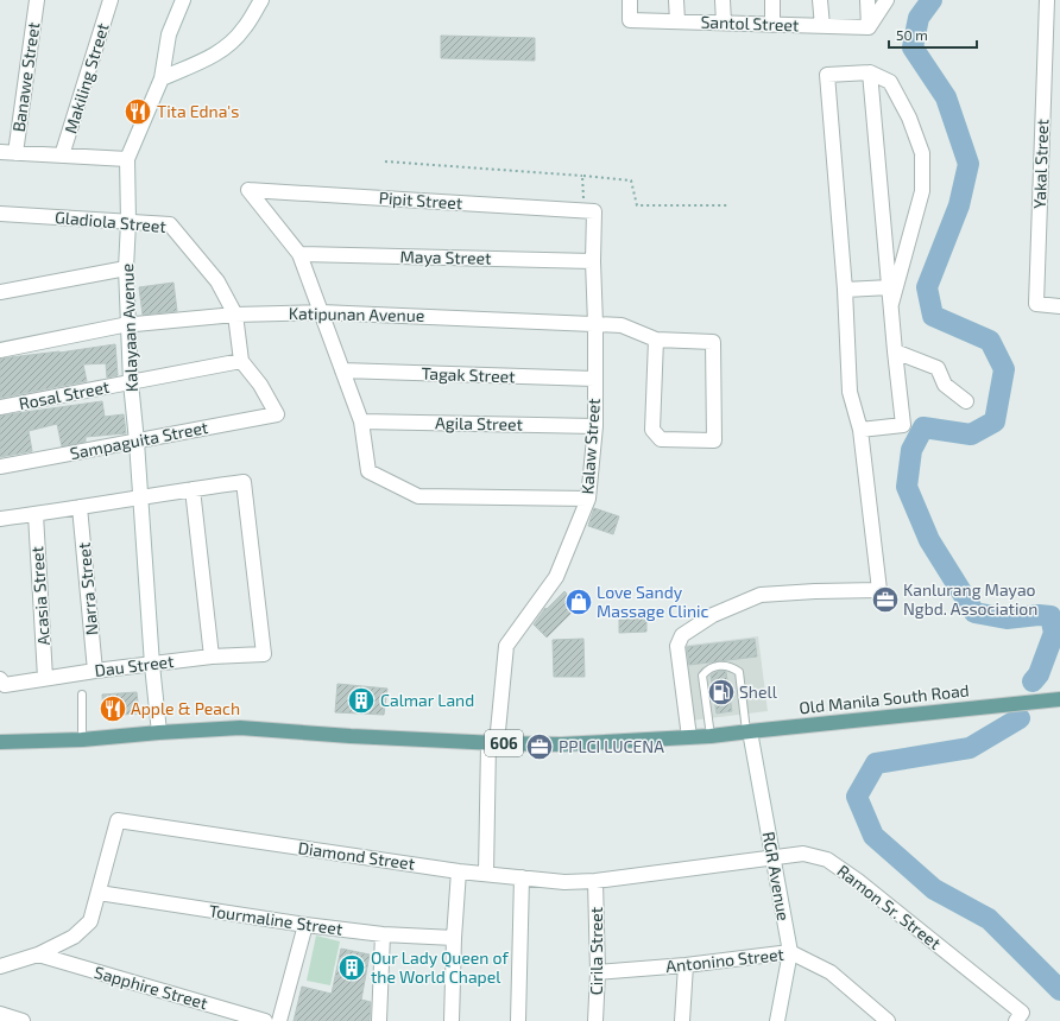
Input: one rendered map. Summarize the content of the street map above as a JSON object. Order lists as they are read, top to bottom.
{
  "streets": {
    "main road": ["Old Manila South Road", "606"],
    "street": [
      "Santol Street",
      "Banawe Street",
      "Makiling Street",
      "Yakal Street",
      "Pipit Street",
      "Gladiola Street",
      "Maya Street",
      "Katipunan Avenue",
      "Kalayaan Avenue",
      "Tagak Street",
      "Rosal Street",
      "Agila Street",
      "Sampaguita Street",
      "Kalaw Street",
      "Narra Street",
      "Acasia Street",
      "Dau Street",
      "Diamond Street",
      "RGR Avenue",
      "Ramon Sr. Street",
      "Tourmaline Street",
      "Cirila Street",
      "Antonino Street",
      "Sapphire Street"
    ]
  },
  "crossings": [
    ["Pipit Street", "Maya Street"],
    ["Pipit Street", "Kalaw Street"],
    ["Gladiola Street", "Katipunan Avenue"],
    ["Gladiola Street", "Kalayaan Avenue"],
    ["Gladiola Street", "Rosal Street"],
    ["Gladiola Street", "Sampaguita Street"],
    ["Maya Street", "Kalaw Street"],
    ["Katipunan Avenue", "Kalayaan Avenue"],
    ["Katipunan Avenue", "Kalaw Street"],
    ["Kalayaan Avenue", "Rosal Street"],
    ["Kalayaan Avenue", "Sampaguita Street"],
    ["Kalayaan Avenue", "Dau Street"],
    ["Kalayaan Avenue", "Old Manila South Road"],
    ["Tagak Street", "Kalaw Street"],
    ["Rosal Street", "Sampaguita Street"],
    ["Agila Street", "Kalaw Street"],
    ["Kalaw Street", "Old Manila South Road"],
    ["Kalaw Street", "Diamond Street"],
    ["Narra Street", "Dau Street"],
    ["Acasia Street", "Dau Street"],
    ["Old Manila South Road", "RGR Avenue"],
    ["Diamond Street", "Ramon Sr. Street"],
    ["Diamond Street", "Tourmaline Street"],
    ["Diamond Street", "Cirila Street"],
    ["RGR Avenue", "Ramon Sr. Street"],
    ["RGR Avenue", "Antonino Street"],
    ["Ramon Sr. Street", "Cirila Street"],
    ["Cirila Street", "Antonino Street"]
  ],
  "places": {
    "restaurant": ["Tita Edna's", "Apple & Peach"],
    "office": ["Kanlurang Mayao Ngbd. Association", "PPLCI LUCENA"],
    "shop": ["Love Sandy Massage Clinic"],
    "fuel station": ["Shell"],
    "building": ["Calmar Land", "Our Lady Queen of the World Chapel"]
  },
  "scale_bar": "50 m"
}
